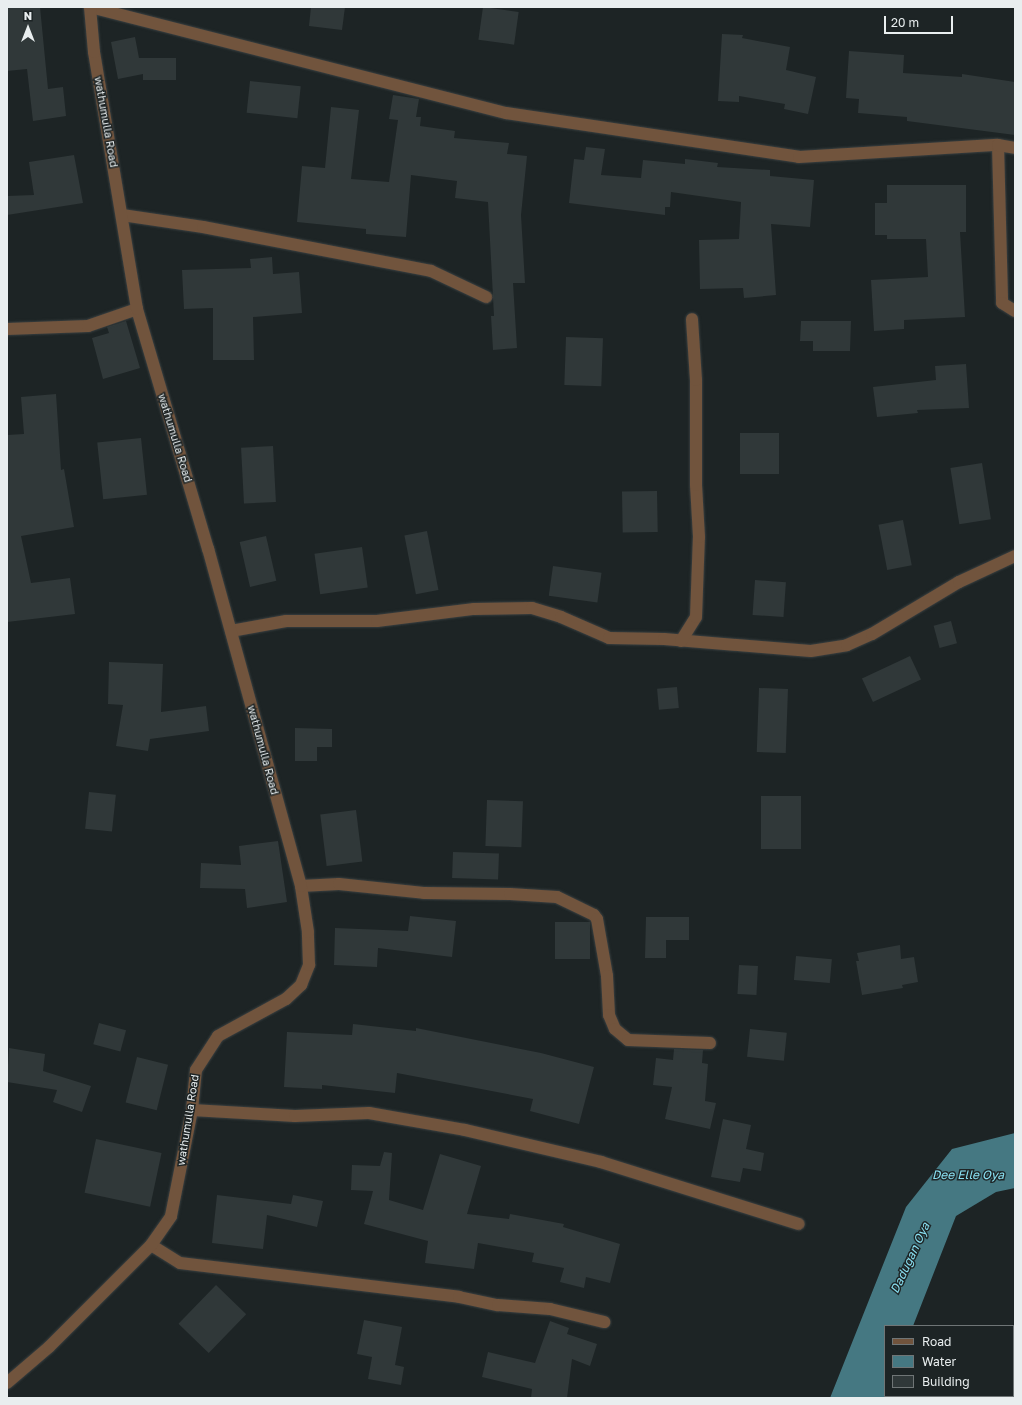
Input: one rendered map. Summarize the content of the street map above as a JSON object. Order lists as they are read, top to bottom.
{
  "streets": {
    "street": ["wathumulla Road"]
  },
  "water": ["Dee Elle Oya", "Dadugan Oya"],
  "legend": ["Road", "Water", "Building"],
  "scale_bar": "20 m",
  "north": "top"
}
